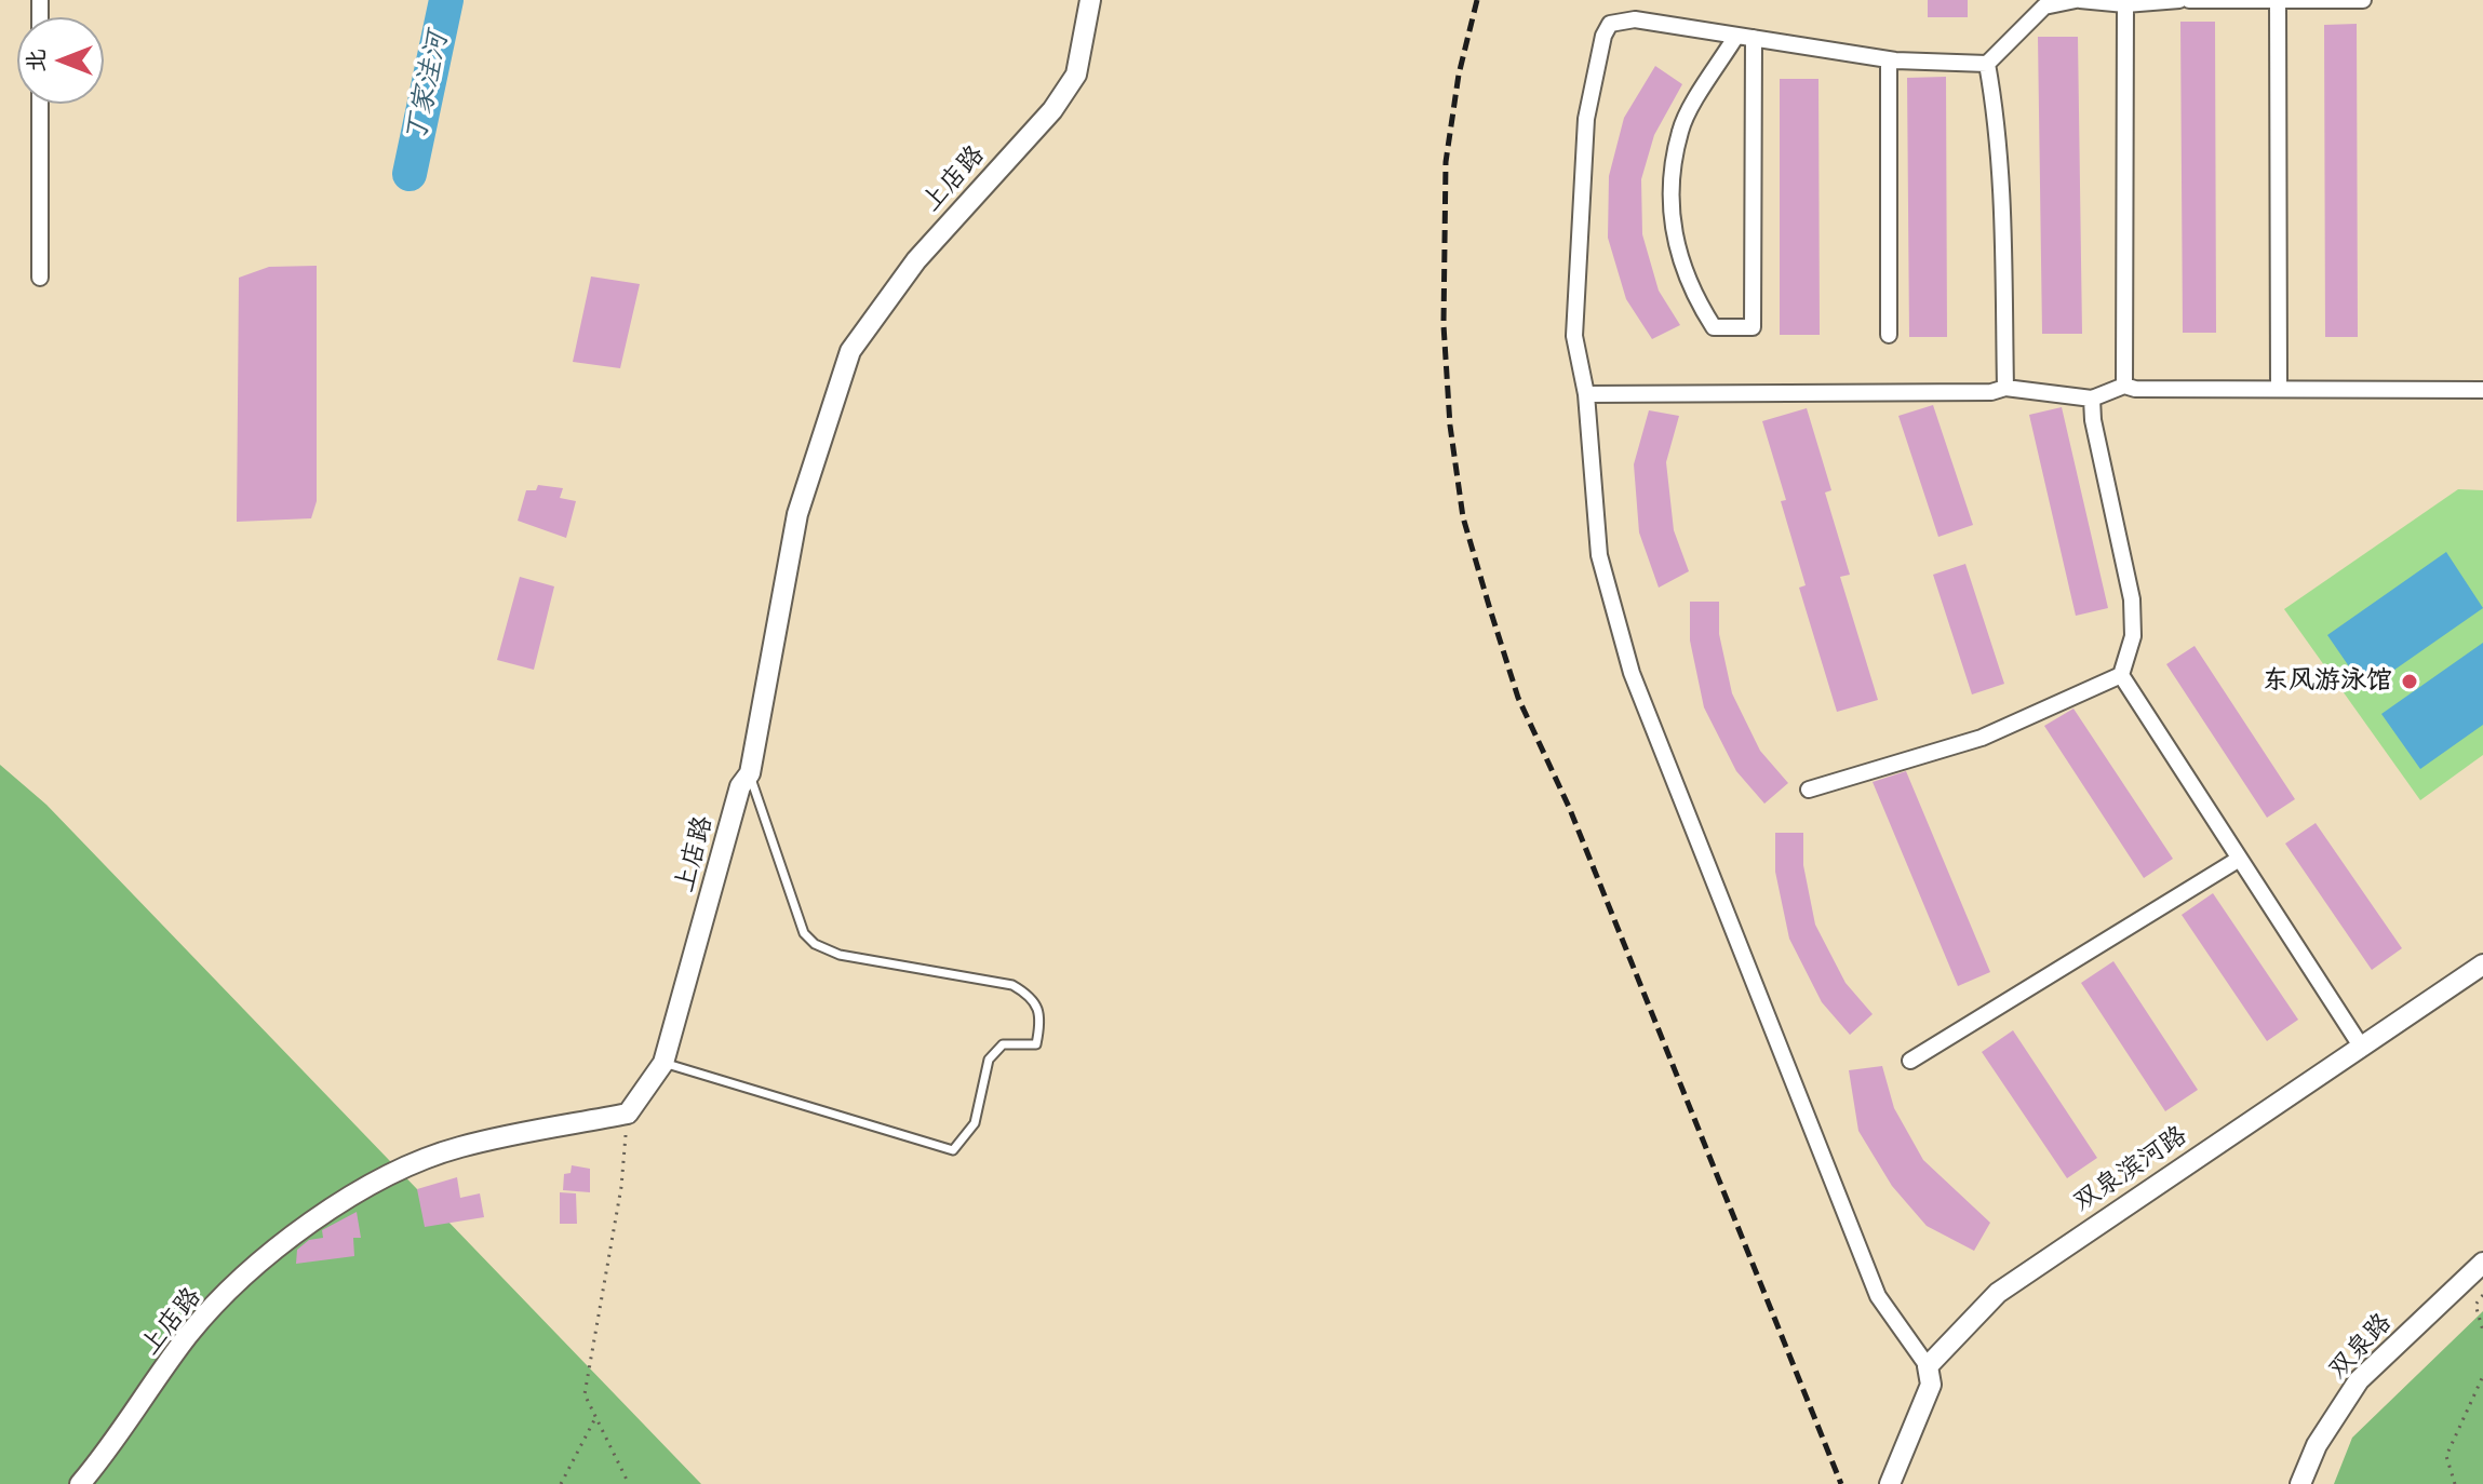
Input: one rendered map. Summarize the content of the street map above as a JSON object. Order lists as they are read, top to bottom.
{
  "streets": {
    "street": ["上店路", "双泉滨河路", "双泉路"]
  },
  "water": ["丁家洼河"],
  "places": ["东风游泳馆"],
  "north": "left"
}
